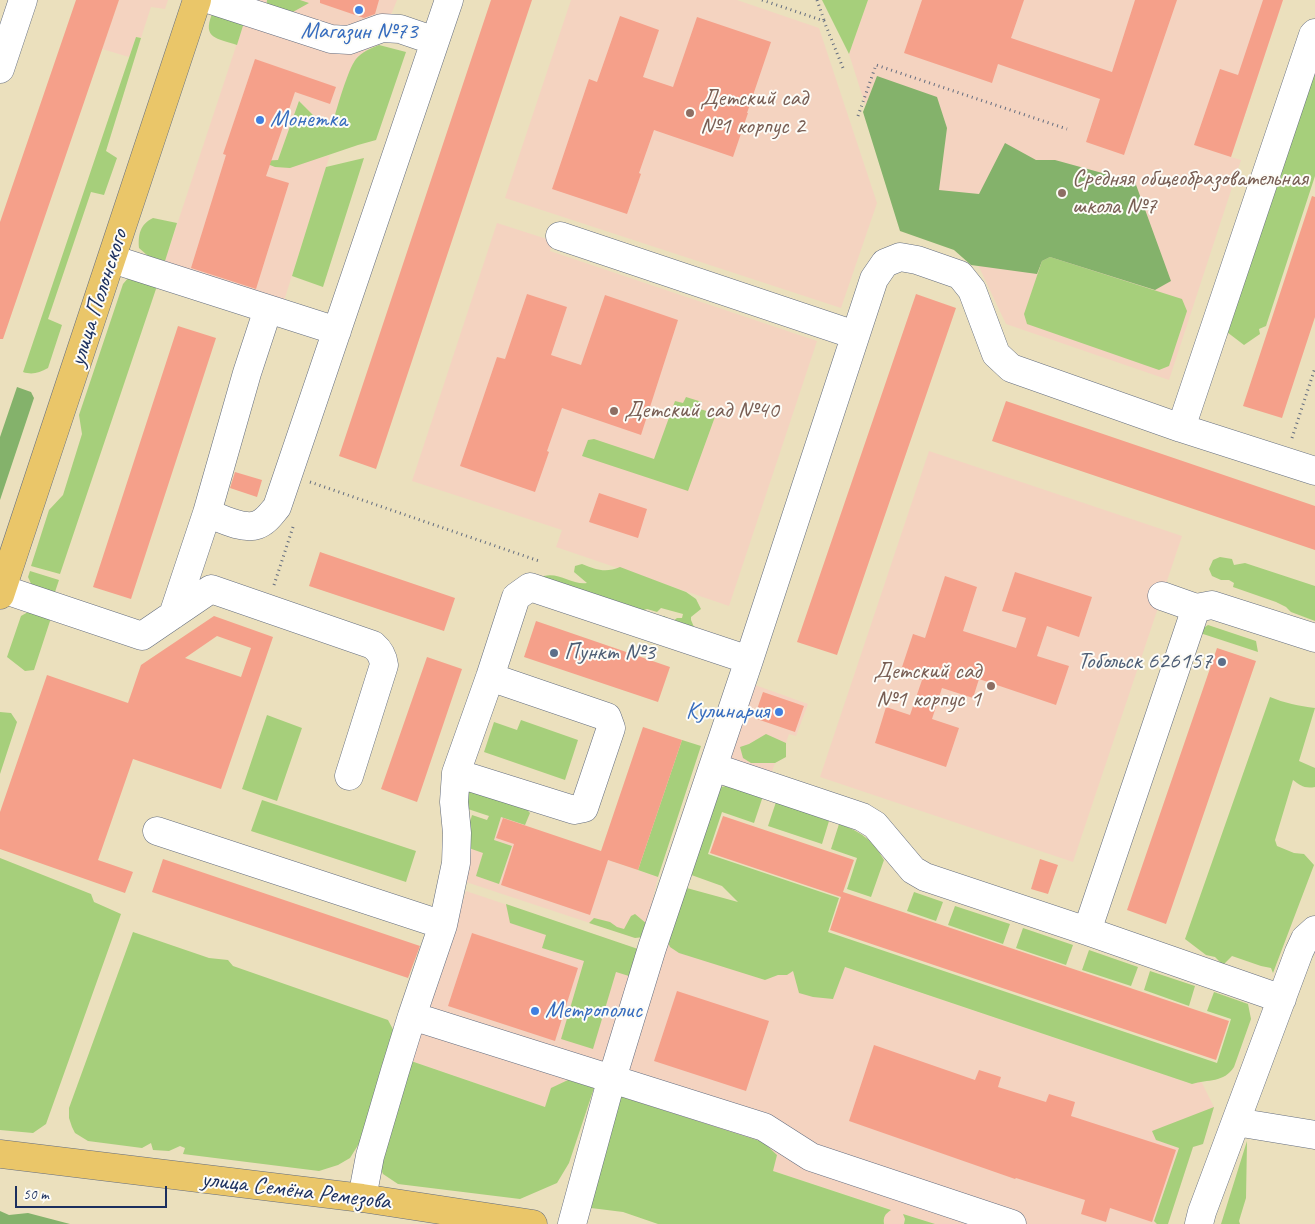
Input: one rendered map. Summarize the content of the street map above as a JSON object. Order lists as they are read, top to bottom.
{
  "streets": {
    "main road": ["улица Полонского", "улица Семёна Ремезова"]
  },
  "places": [
    "Магазин №73",
    "Детский сад №1 корпус 2",
    "Монетка",
    "Средняя общеобразовательная школа №7",
    "Детский сад №40",
    "Пункт №3",
    "Тобольск 626157",
    "Детский сад №1 корпус 1",
    "Кулинария",
    "Метрополис"
  ],
  "scale_bar": "50 m"
}
